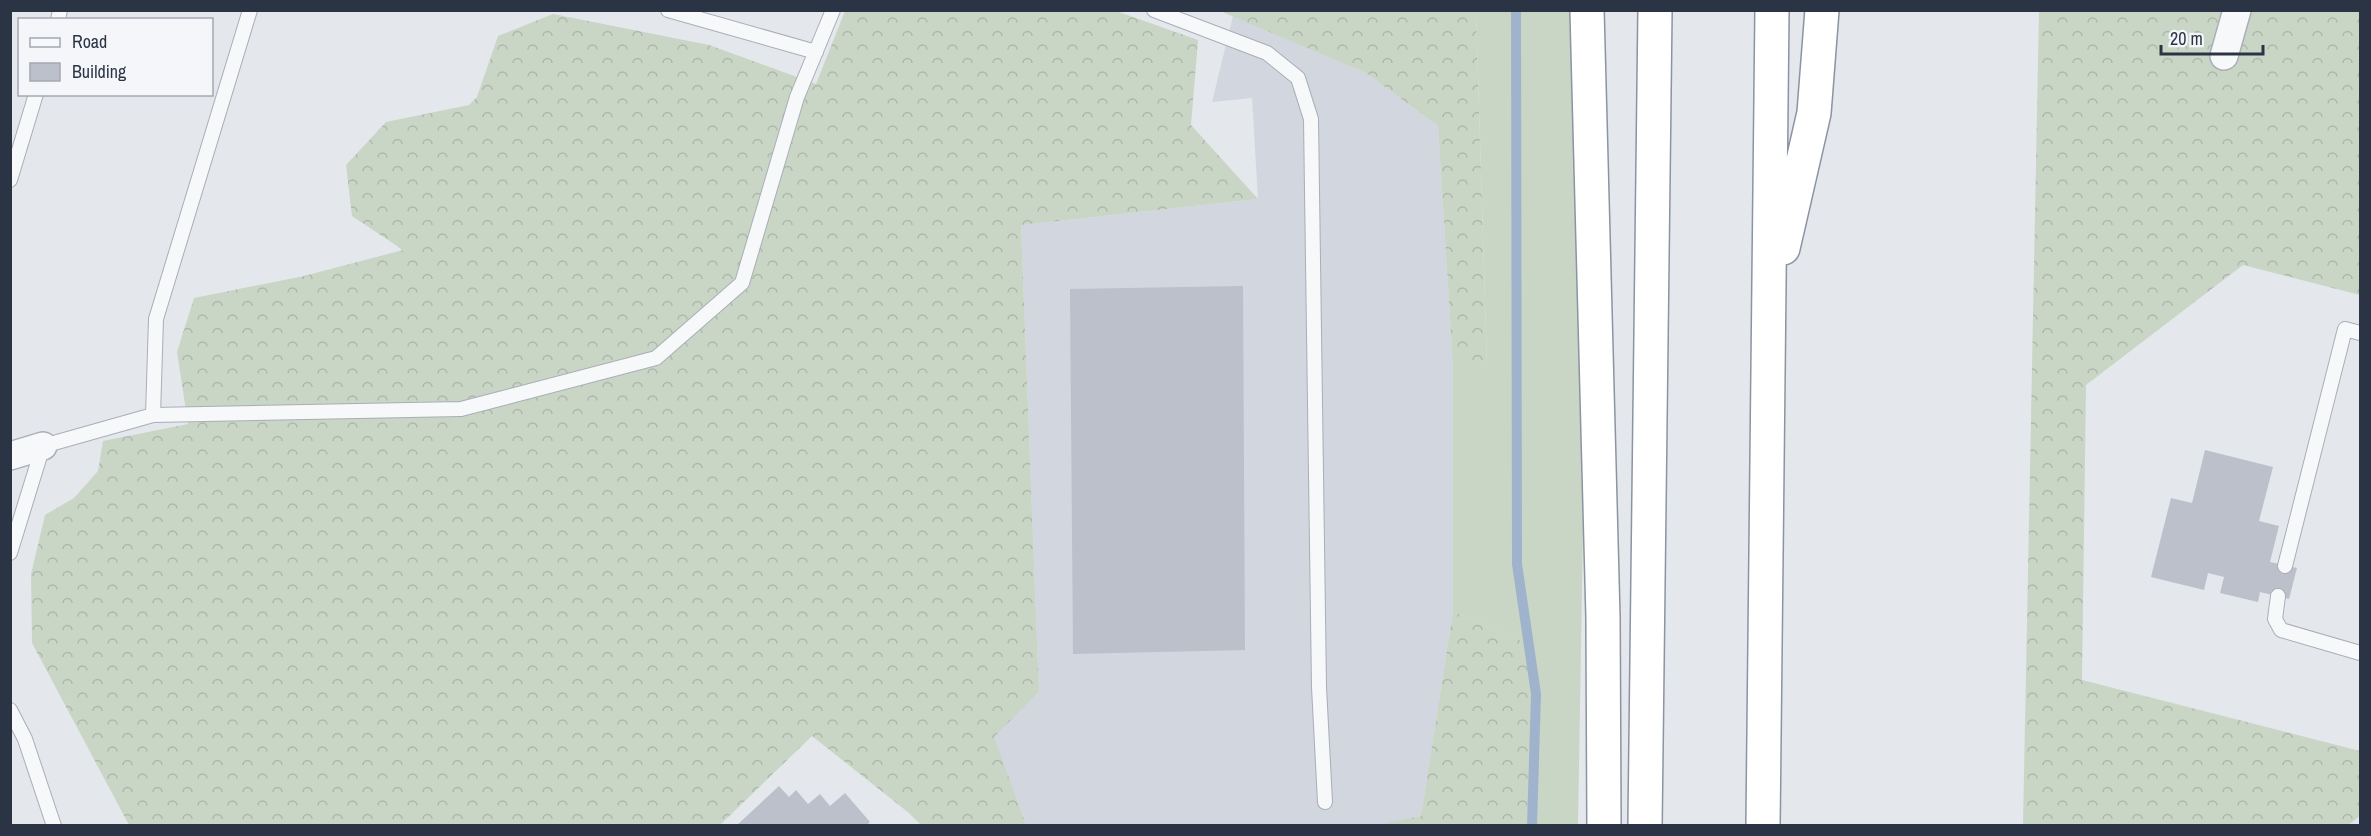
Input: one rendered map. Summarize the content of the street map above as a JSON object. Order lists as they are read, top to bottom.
{
  "legend": ["Road", "Building"],
  "scale_bar": "20 m"
}
